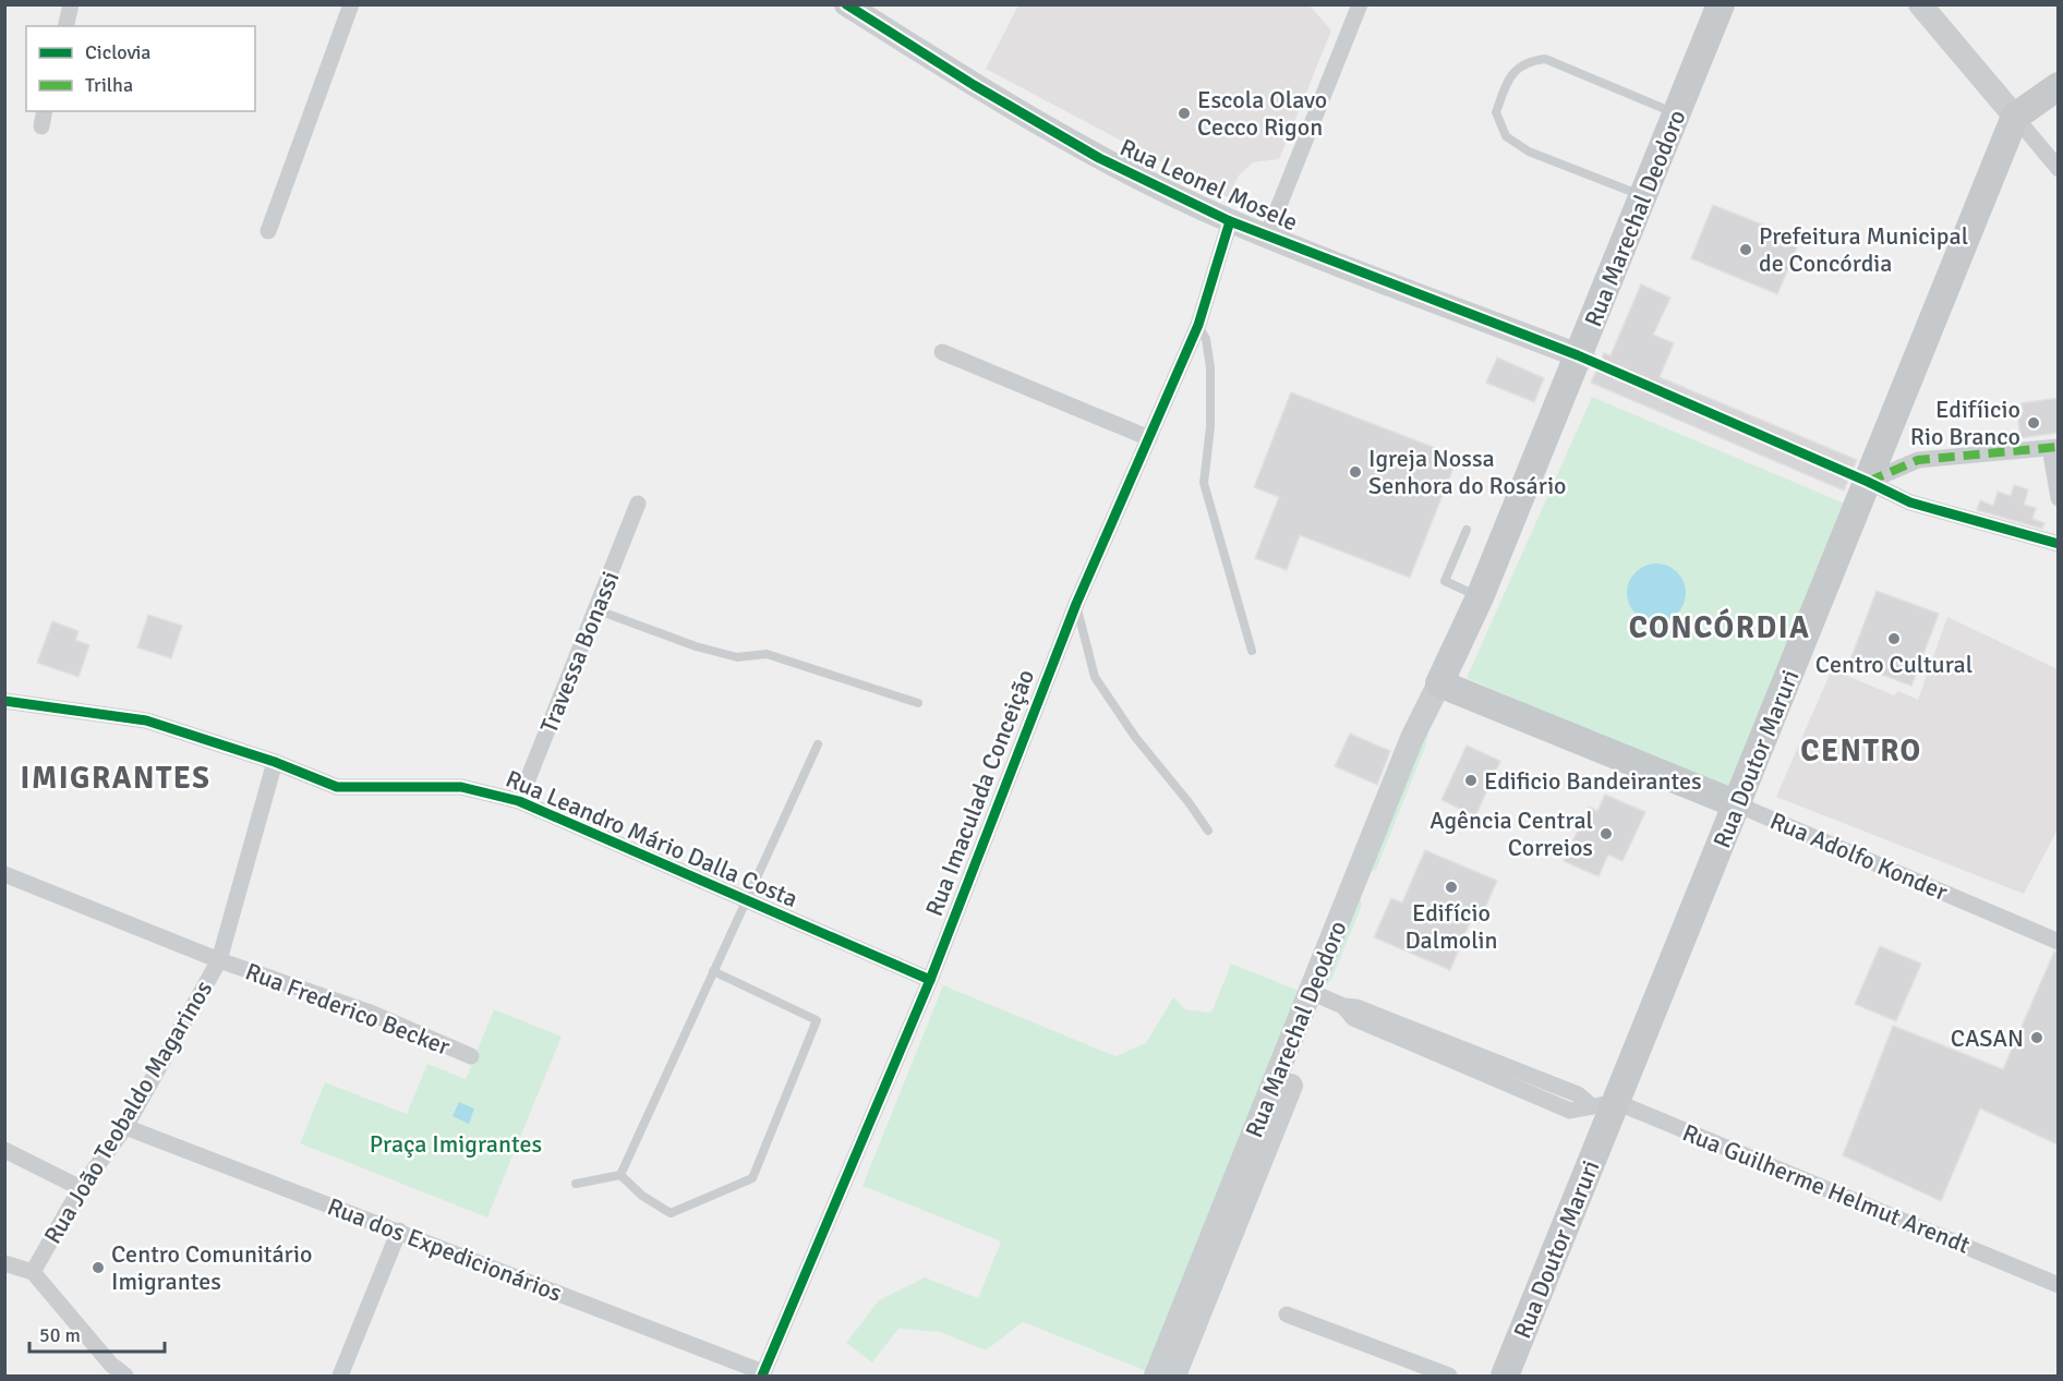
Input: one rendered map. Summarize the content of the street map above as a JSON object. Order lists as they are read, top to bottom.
{
  "streets": {
    "main road": ["Rua Marechal Deodoro", "Rua Doutor Maruri", "Rua Adolfo Konder"],
    "street": [
      "Rua Leonel Mosele",
      "Travessa Bonassi",
      "Rua Imaculada Conceição",
      "Rua Leandro Mário Dalla Costa",
      "Rua Frederico Becker",
      "Rua João Teobaldo Magarinos",
      "Rua Guilherme Helmut Arendt",
      "Rua dos Expedicionários"
    ]
  },
  "crossings": [
    ["Rua Leonel Mosele", "Rua Marechal Deodoro"],
    ["Rua Leonel Mosele", "Rua Imaculada Conceição"],
    ["Rua Marechal Deodoro", "Rua Adolfo Konder"],
    ["Rua Marechal Deodoro", "Rua Guilherme Helmut Arendt"],
    ["Travessa Bonassi", "Rua Leandro Mário Dalla Costa"],
    ["Rua Doutor Maruri", "Rua Adolfo Konder"],
    ["Rua Doutor Maruri", "Rua Guilherme Helmut Arendt"],
    ["Rua Imaculada Conceição", "Rua Leandro Mário Dalla Costa"],
    ["Rua Imaculada Conceição", "Rua dos Expedicionários"],
    ["Rua Leandro Mário Dalla Costa", "Rua João Teobaldo Magarinos"],
    ["Rua Frederico Becker", "Rua João Teobaldo Magarinos"],
    ["Rua João Teobaldo Magarinos", "Rua dos Expedicionários"]
  ],
  "districts": ["CONCÓRDIA", "CENTRO", "IMIGRANTES"],
  "parks": ["Praça Imigrantes"],
  "places": [
    "Escola Olavo Cecco Rigon",
    "Prefeitura Municipal de Concórdia",
    "Edifíicio Rio Branco",
    "Igreja Nossa Senhora do Rosário",
    "Centro Cultural",
    "Edificio Bandeirantes",
    "Agência Central Correios",
    "Edifício Dalmolin",
    "CASAN",
    "Centro Comunitário Imigrantes"
  ],
  "legend": ["Ciclovia", "Trilha"],
  "scale_bar": "50 m"
}
